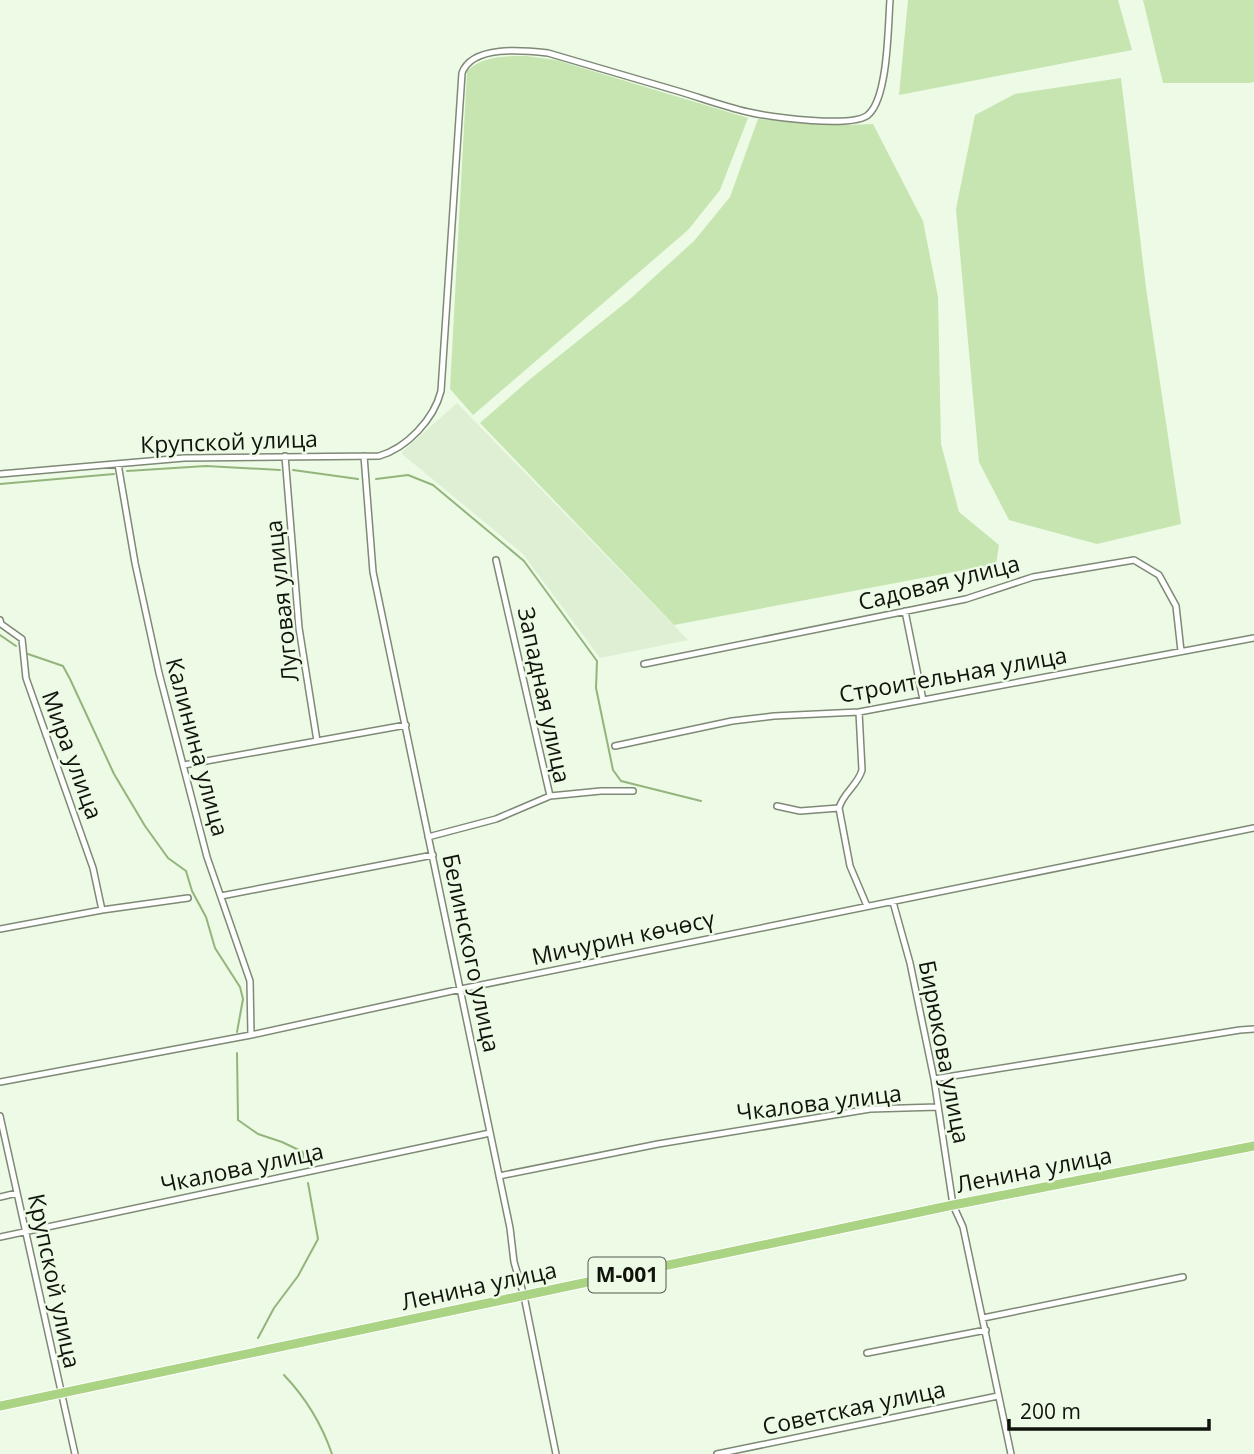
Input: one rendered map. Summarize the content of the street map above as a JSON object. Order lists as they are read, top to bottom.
{
  "streets": {
    "main road": ["Ленина улица", "М-001"],
    "street": [
      "Крупской улица",
      "Садовая улица",
      "Луговая улица",
      "Строительная улица",
      "Западная улица",
      "Калинина улица",
      "Мира улица",
      "Мичурин көчөсү",
      "Белинского улица",
      "Бирюкова улица",
      "Чкалова улица",
      "Советская улица"
    ]
  },
  "crossings": [
    ["Крупской улица", "Луговая улица"],
    ["Крупской улица", "Калинина улица"],
    ["Крупской улица", "Белинского улица"],
    ["Крупской улица", "Чкалова улица"],
    ["Крупской улица", "Ленина улица"],
    ["Садовая улица", "Строительная улица"],
    ["Западная улица", "Белинского улица"],
    ["Калинина улица", "Мичурин көчөсү"],
    ["Мичурин көчөсү", "Белинского улица"],
    ["Мичурин көчөсү", "Бирюкова улица"],
    ["Белинского улица", "Чкалова улица"],
    ["Белинского улица", "Ленина улица"],
    ["Бирюкова улица", "Чкалова улица"],
    ["Бирюкова улица", "Ленина улица"],
    ["Бирюкова улица", "Советская улица"]
  ],
  "scale_bar": "200 m"
}
